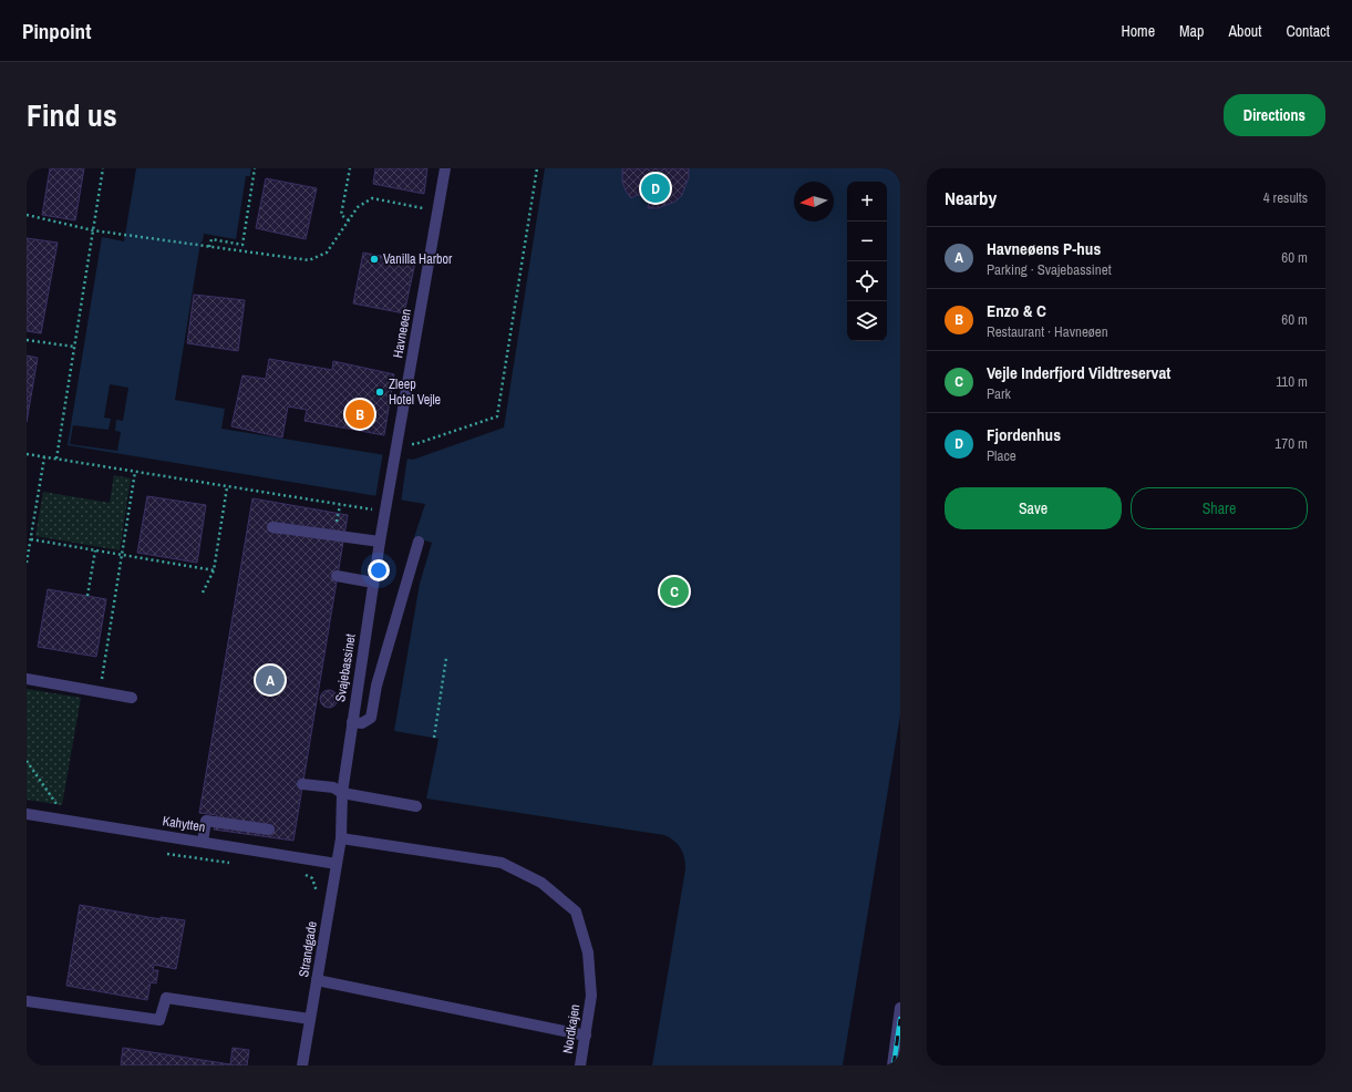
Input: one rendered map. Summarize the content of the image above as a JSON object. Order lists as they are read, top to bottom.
{
  "streets": {
    "street": [
      "Havneøen",
      "Svajebassinet",
      "Kahytten",
      "Strandgade",
      "Nordkajen"
    ]
  },
  "crossings": [
    ["Havneøen", "Svajebassinet"],
    ["Svajebassinet", "Strandgade"],
    ["Svajebassinet", "Nordkajen"],
    ["Kahytten", "Strandgade"],
    ["Strandgade", "Nordkajen"]
  ],
  "places": ["Vanilla Harbor", "Zleep Hotel Vejle"],
  "north": "left",
  "page": {
    "header": "Pinpoint",
    "nav": [
      "Home",
      "Map",
      "About",
      "Contact"
    ],
    "title": "Find us",
    "buttons": [
      "Directions",
      ["Save", "Share"]
    ],
    "heading": ["Nearby", "4 results"],
    "pins": [
      "D",
      "B",
      "C",
      "A"
    ],
    "map_buttons": ["+", "−"],
    "list": [
      {
        "mark": "A",
        "name": "Havneøens P-hus",
        "note": "Parking · Svajebassinet",
        "value": "60 m"
      },
      {
        "mark": "B",
        "name": "Enzo & C",
        "note": "Restaurant · Havneøen",
        "value": "60 m"
      },
      {
        "mark": "C",
        "name": "Vejle Inderfjord Vildtreservat",
        "note": "Park",
        "value": "110 m"
      },
      {
        "mark": "D",
        "name": "Fjordenhus",
        "note": "Place",
        "value": "170 m"
      }
    ]
  }
}
